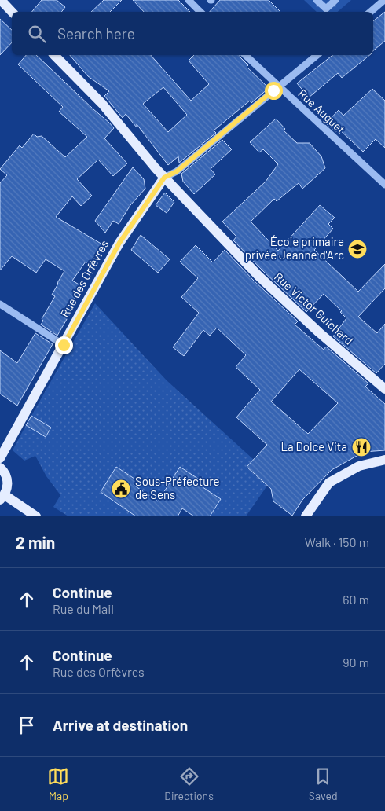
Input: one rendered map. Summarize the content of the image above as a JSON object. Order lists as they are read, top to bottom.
{
  "streets": {
    "main road": ["Rue des Orfèvres", "Rue Victor Guichard"],
    "street": ["Rue Auguet"]
  },
  "crossings": [
    ["Rue des Orfèvres", "Rue Victor Guichard"]
  ],
  "places": {
    "school or university": ["École primaire privée Jeanne d'Arc"],
    "restaurant": ["La Dolce Vita"],
    "public building": ["Sous-Préfecture de Sens"]
  },
  "page": {
    "search": "Search here",
    "heading": ["2 min", "Walk · 150 m"],
    "list": [
      ["Continue", "Rue du Mail", "60 m"],
      ["Continue", "Rue des Orfèvres", "90 m"],
      "Arrive at destination"
    ],
    "nav": ["Map", "Directions", "Saved"]
  }
}
